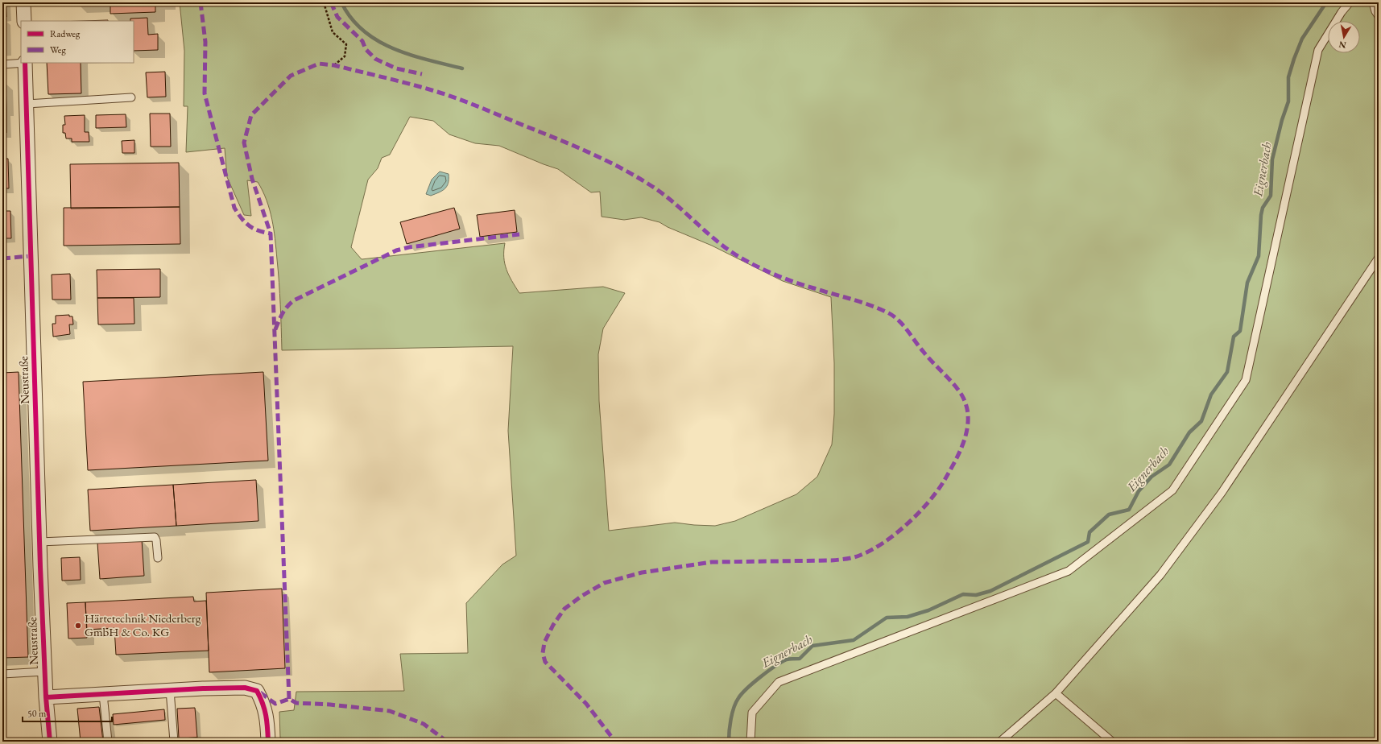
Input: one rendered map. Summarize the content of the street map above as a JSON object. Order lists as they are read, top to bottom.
{
  "streets": {
    "street": ["Neustraße"]
  },
  "water": ["Eignerbach"],
  "places": ["Härtetechnik Niederberg GmbH & Co. KG"],
  "legend": ["Radweg", "Weg"],
  "scale_bar": "50 m",
  "north": "bottom"
}
